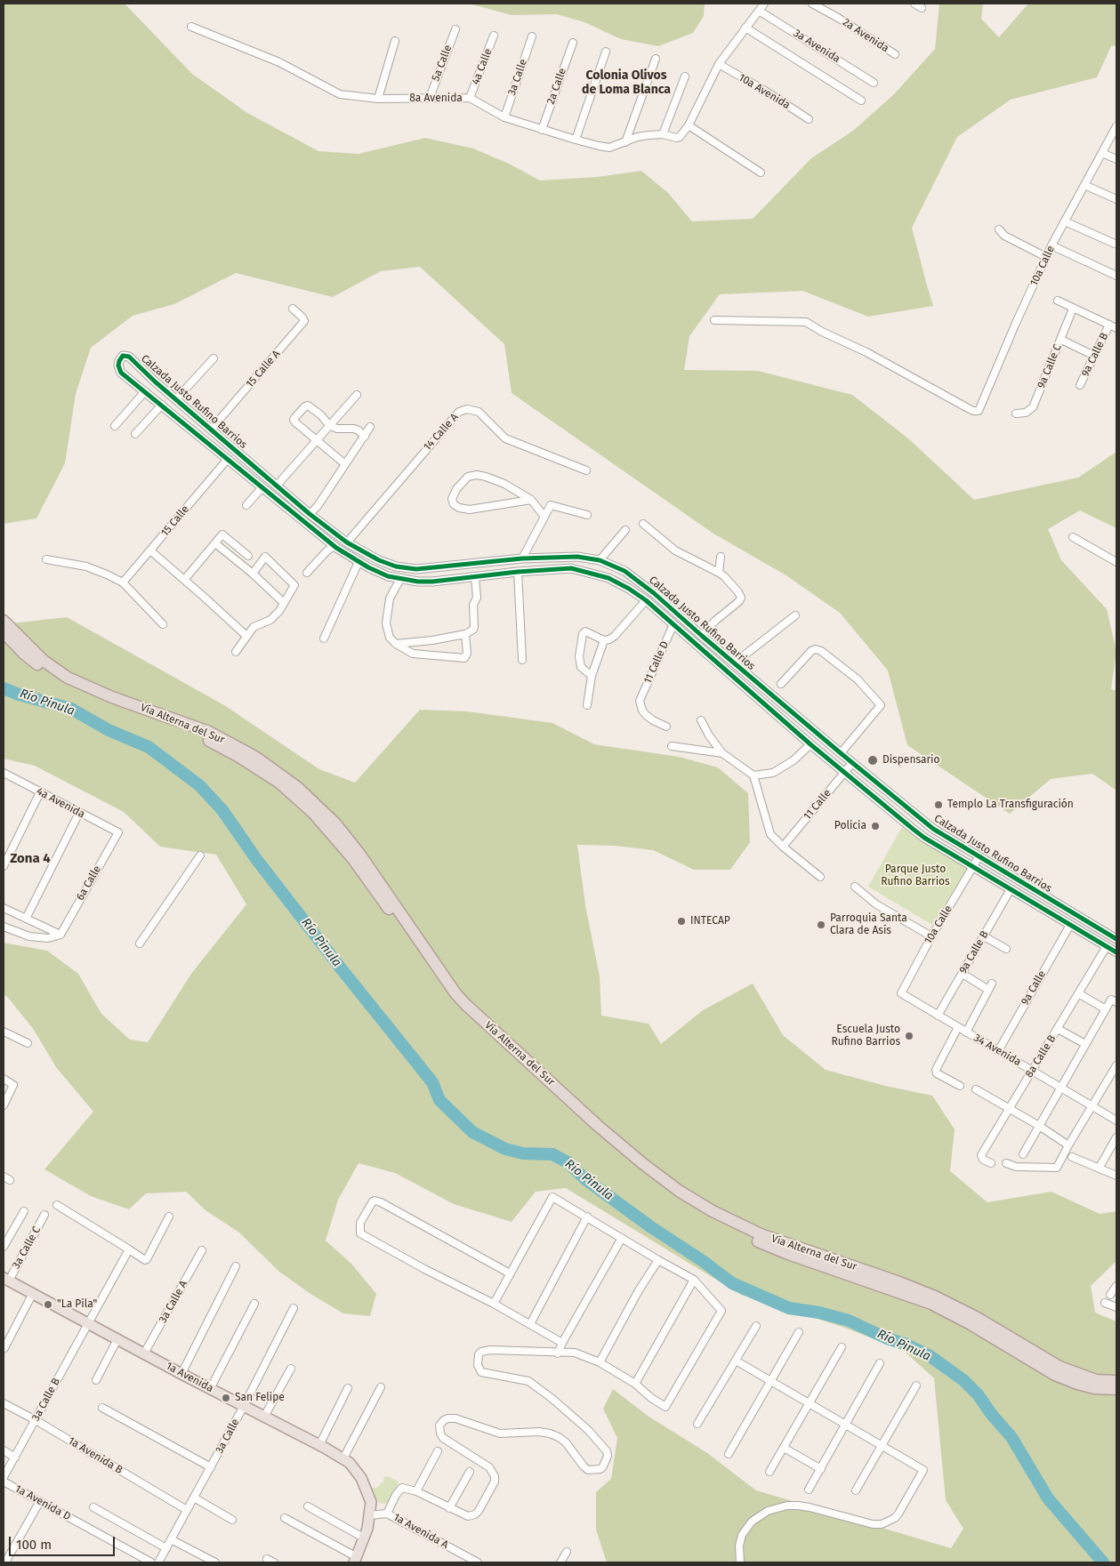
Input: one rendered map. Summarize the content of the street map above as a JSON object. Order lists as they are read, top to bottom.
{
  "streets": {
    "highway": ["Vía Alterna del Sur"],
    "main road": ["1a Avenida"],
    "street": [
      "2a Avenida",
      "3a Avenida",
      "5a Calle",
      "4a Calle",
      "3a Calle",
      "2a Calle",
      "10a Avenida",
      "8a Avenida",
      "10a Calle",
      "9a Calle B",
      "9a Calle C",
      "15 Calle A",
      "Calzada Justo Rufino Barrios",
      "14 Calle A",
      "15 Calle",
      "11 Calle D",
      "4a Avenida",
      "11 Calle",
      "6a Calle",
      "9a Calle",
      "34 Avenida",
      "8a Calle B",
      "3a Calle C",
      "3a Calle A",
      "3a Calle B",
      "1a Avenida B",
      "1a Avenida D",
      "1a Avenida A"
    ]
  },
  "crossings": [
    ["5a Calle", "8a Avenida"],
    ["4a Calle", "8a Avenida"],
    ["3a Calle", "8a Avenida"],
    ["3a Calle", "1a Avenida"],
    ["3a Calle", "1a Avenida B"],
    ["2a Calle", "8a Avenida"],
    ["10a Calle", "Calzada Justo Rufino Barrios"],
    ["10a Calle", "34 Avenida"],
    ["9a Calle B", "Calzada Justo Rufino Barrios"],
    ["9a Calle B", "34 Avenida"],
    ["15 Calle A", "Calzada Justo Rufino Barrios"],
    ["Calzada Justo Rufino Barrios", "14 Calle A"],
    ["Calzada Justo Rufino Barrios", "15 Calle"],
    ["Calzada Justo Rufino Barrios", "11 Calle D"],
    ["Calzada Justo Rufino Barrios", "11 Calle"],
    ["Calzada Justo Rufino Barrios", "9a Calle"],
    ["Calzada Justo Rufino Barrios", "8a Calle B"],
    ["4a Avenida", "6a Calle"],
    ["9a Calle", "34 Avenida"],
    ["34 Avenida", "8a Calle B"],
    ["3a Calle C", "1a Avenida"],
    ["3a Calle A", "1a Avenida"],
    ["1a Avenida", "3a Calle B"],
    ["3a Calle B", "1a Avenida B"]
  ],
  "districts": ["Colonia Olivos de Loma Blanca", "Zona 4"],
  "water": ["Río Pinula"],
  "parks": ["Parque Justo Rufino Barrios"],
  "places": [
    "Dispensario",
    "Templo La Transfiguración",
    "Policia",
    "INTECAP",
    "Parroquia Santa Clara de Asís",
    "Escuela Justo Rufino Barrios",
    "\"La Pila\"",
    "San Felipe"
  ],
  "scale_bar": "100 m"
}
